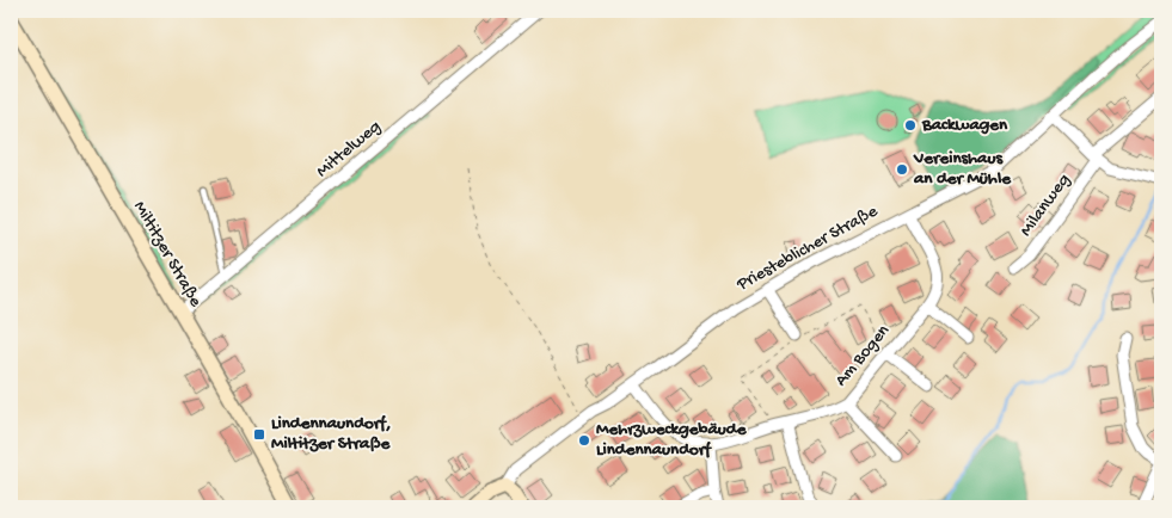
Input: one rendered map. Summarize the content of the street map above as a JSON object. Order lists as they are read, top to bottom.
{
  "streets": {
    "street": [
      "Mittelweg",
      "Milanweg",
      "Priesteblicher Straße",
      "Miltitzer Straße",
      "Am Bogen"
    ]
  },
  "crossings": [
    ["Mittelweg", "Miltitzer Straße"],
    ["Priesteblicher Straße", "Am Bogen"]
  ],
  "places": {
    "other": ["Backwagen", "Vereinshaus an der Mühle", "Mehrzweckgebäude Lindennaundorf"],
    "transit": ["Lindennaundorf, Miltitzer Straße"]
  }
}
